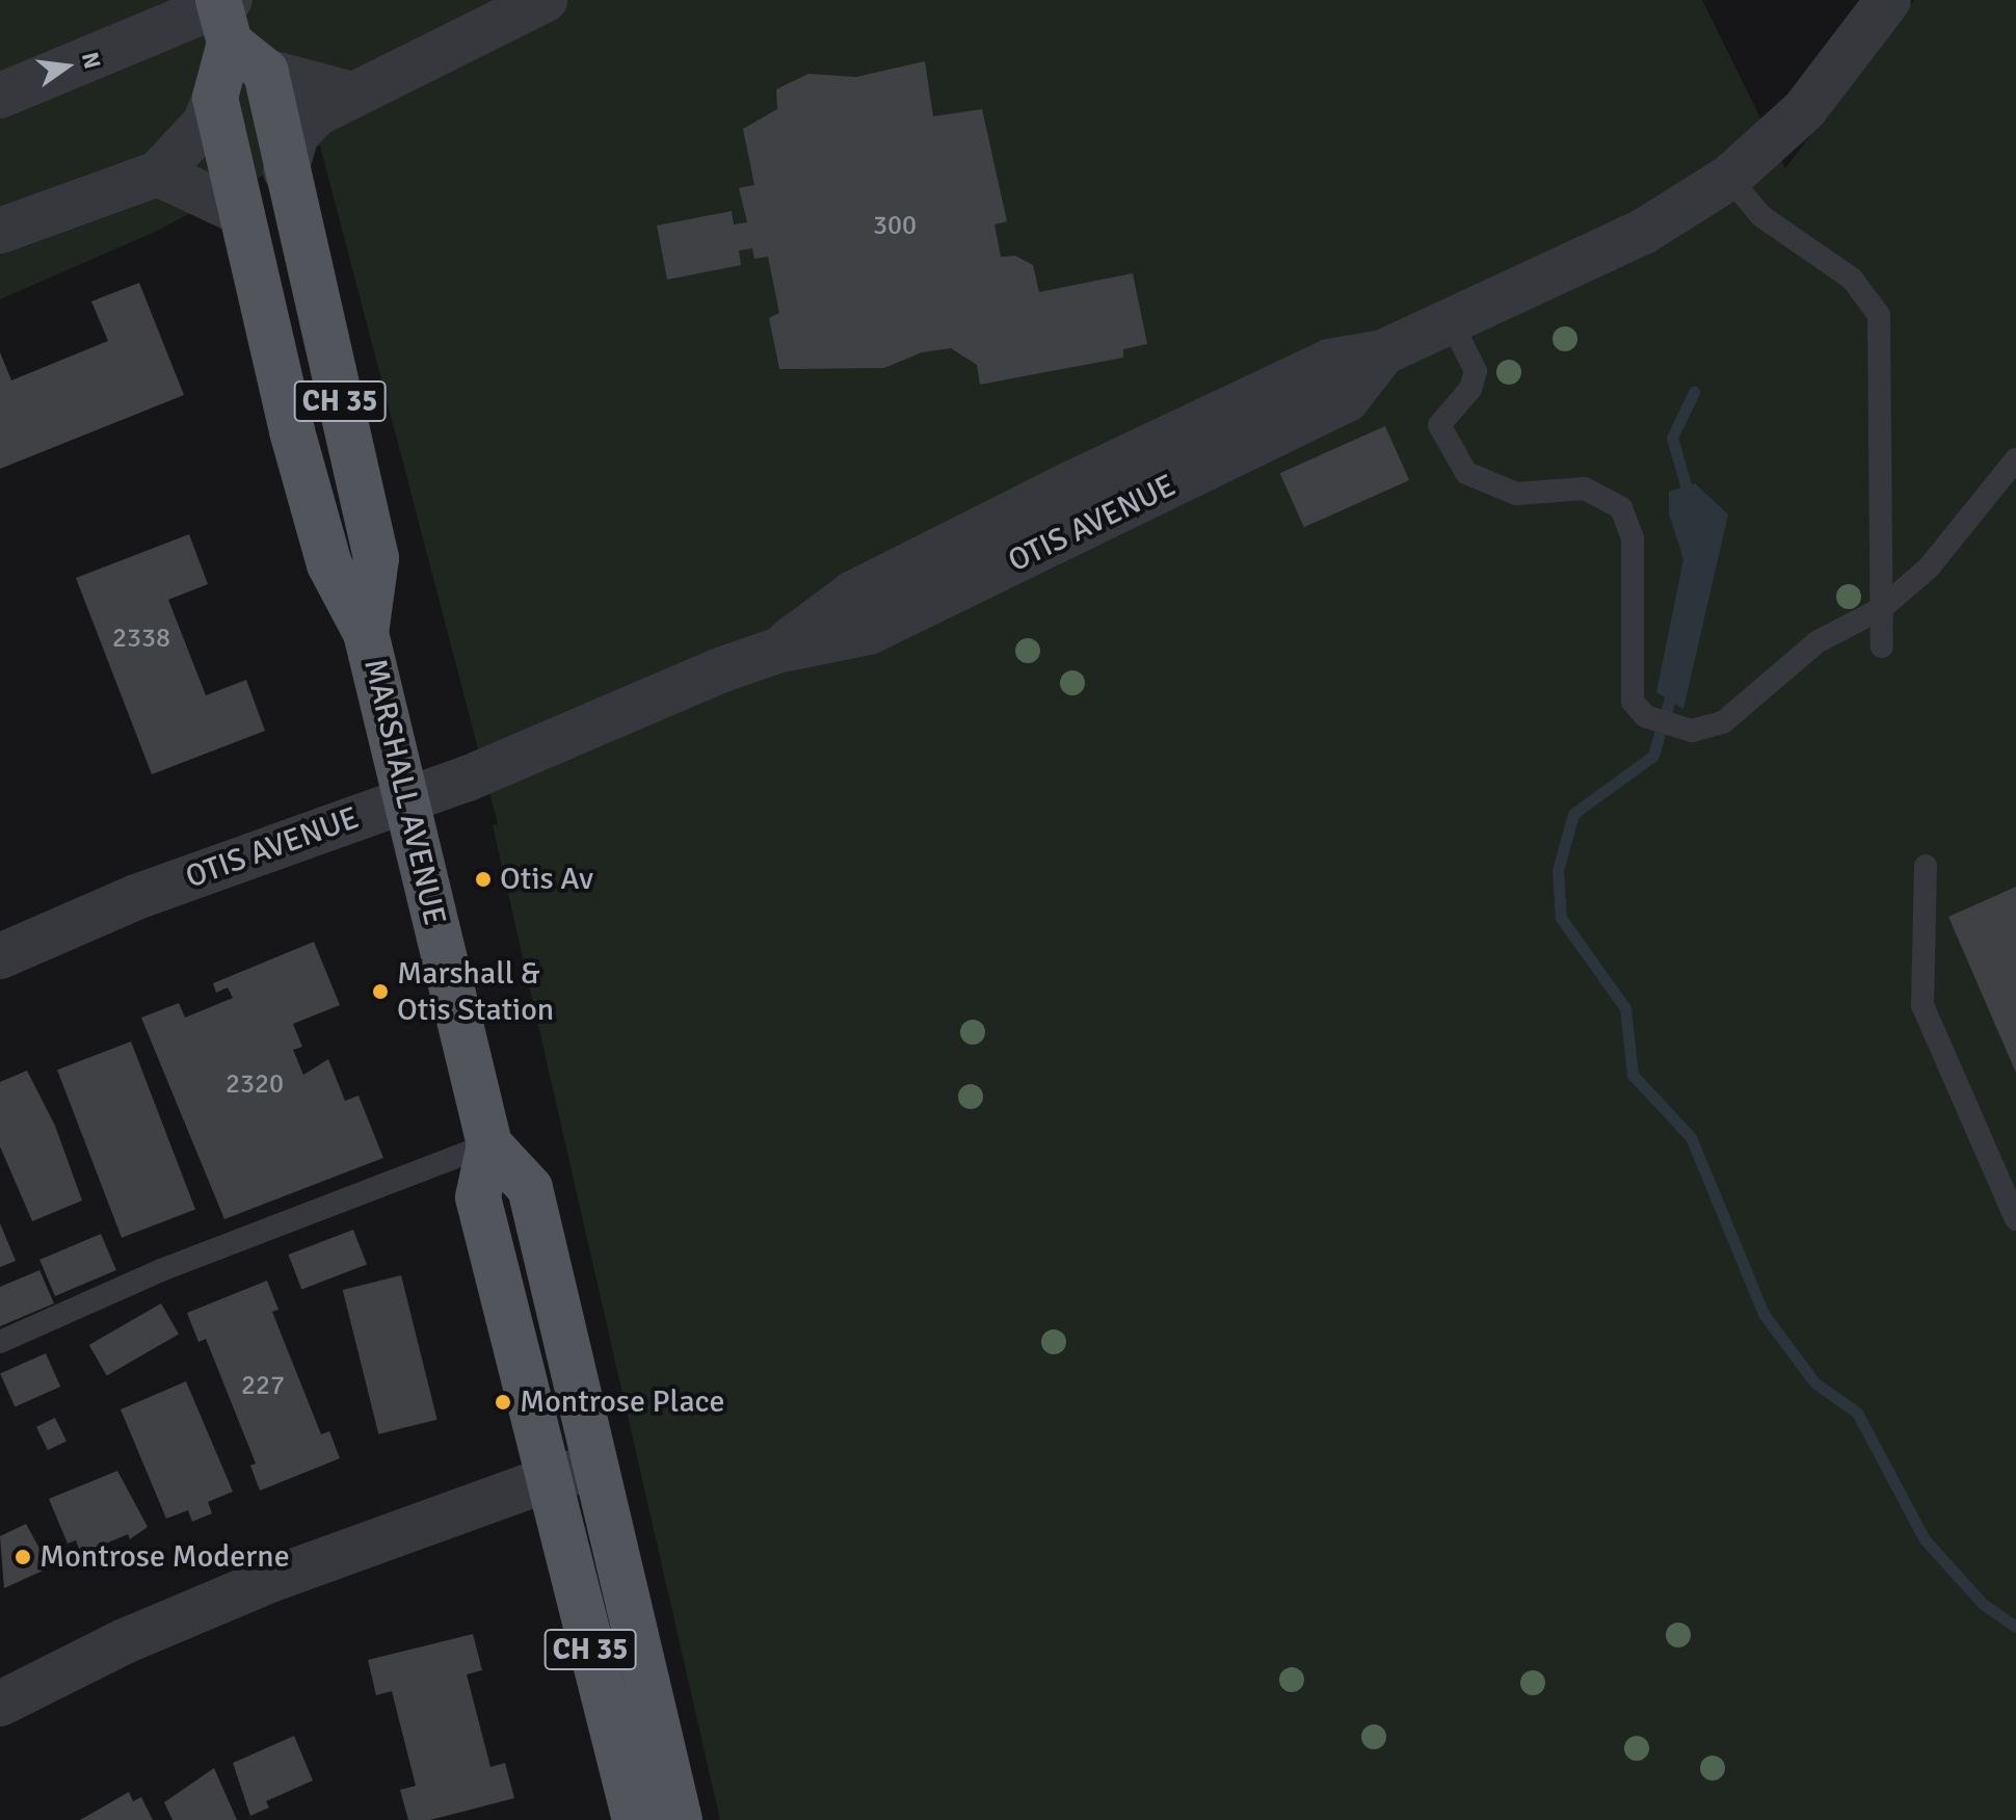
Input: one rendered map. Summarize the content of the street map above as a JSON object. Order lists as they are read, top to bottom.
{
  "streets": {
    "main road": ["CH 35", "MARSHALL AVENUE"],
    "street": ["OTIS AVENUE"]
  },
  "crossings": [
    ["OTIS AVENUE", "MARSHALL AVENUE"]
  ],
  "places": [
    "Otis Av",
    "Marshall & Otis Station",
    "Montrose Place",
    "Montrose Moderne"
  ],
  "house_numbers": [
    "300",
    "2338",
    "2320",
    "227"
  ],
  "north": "right"
}
